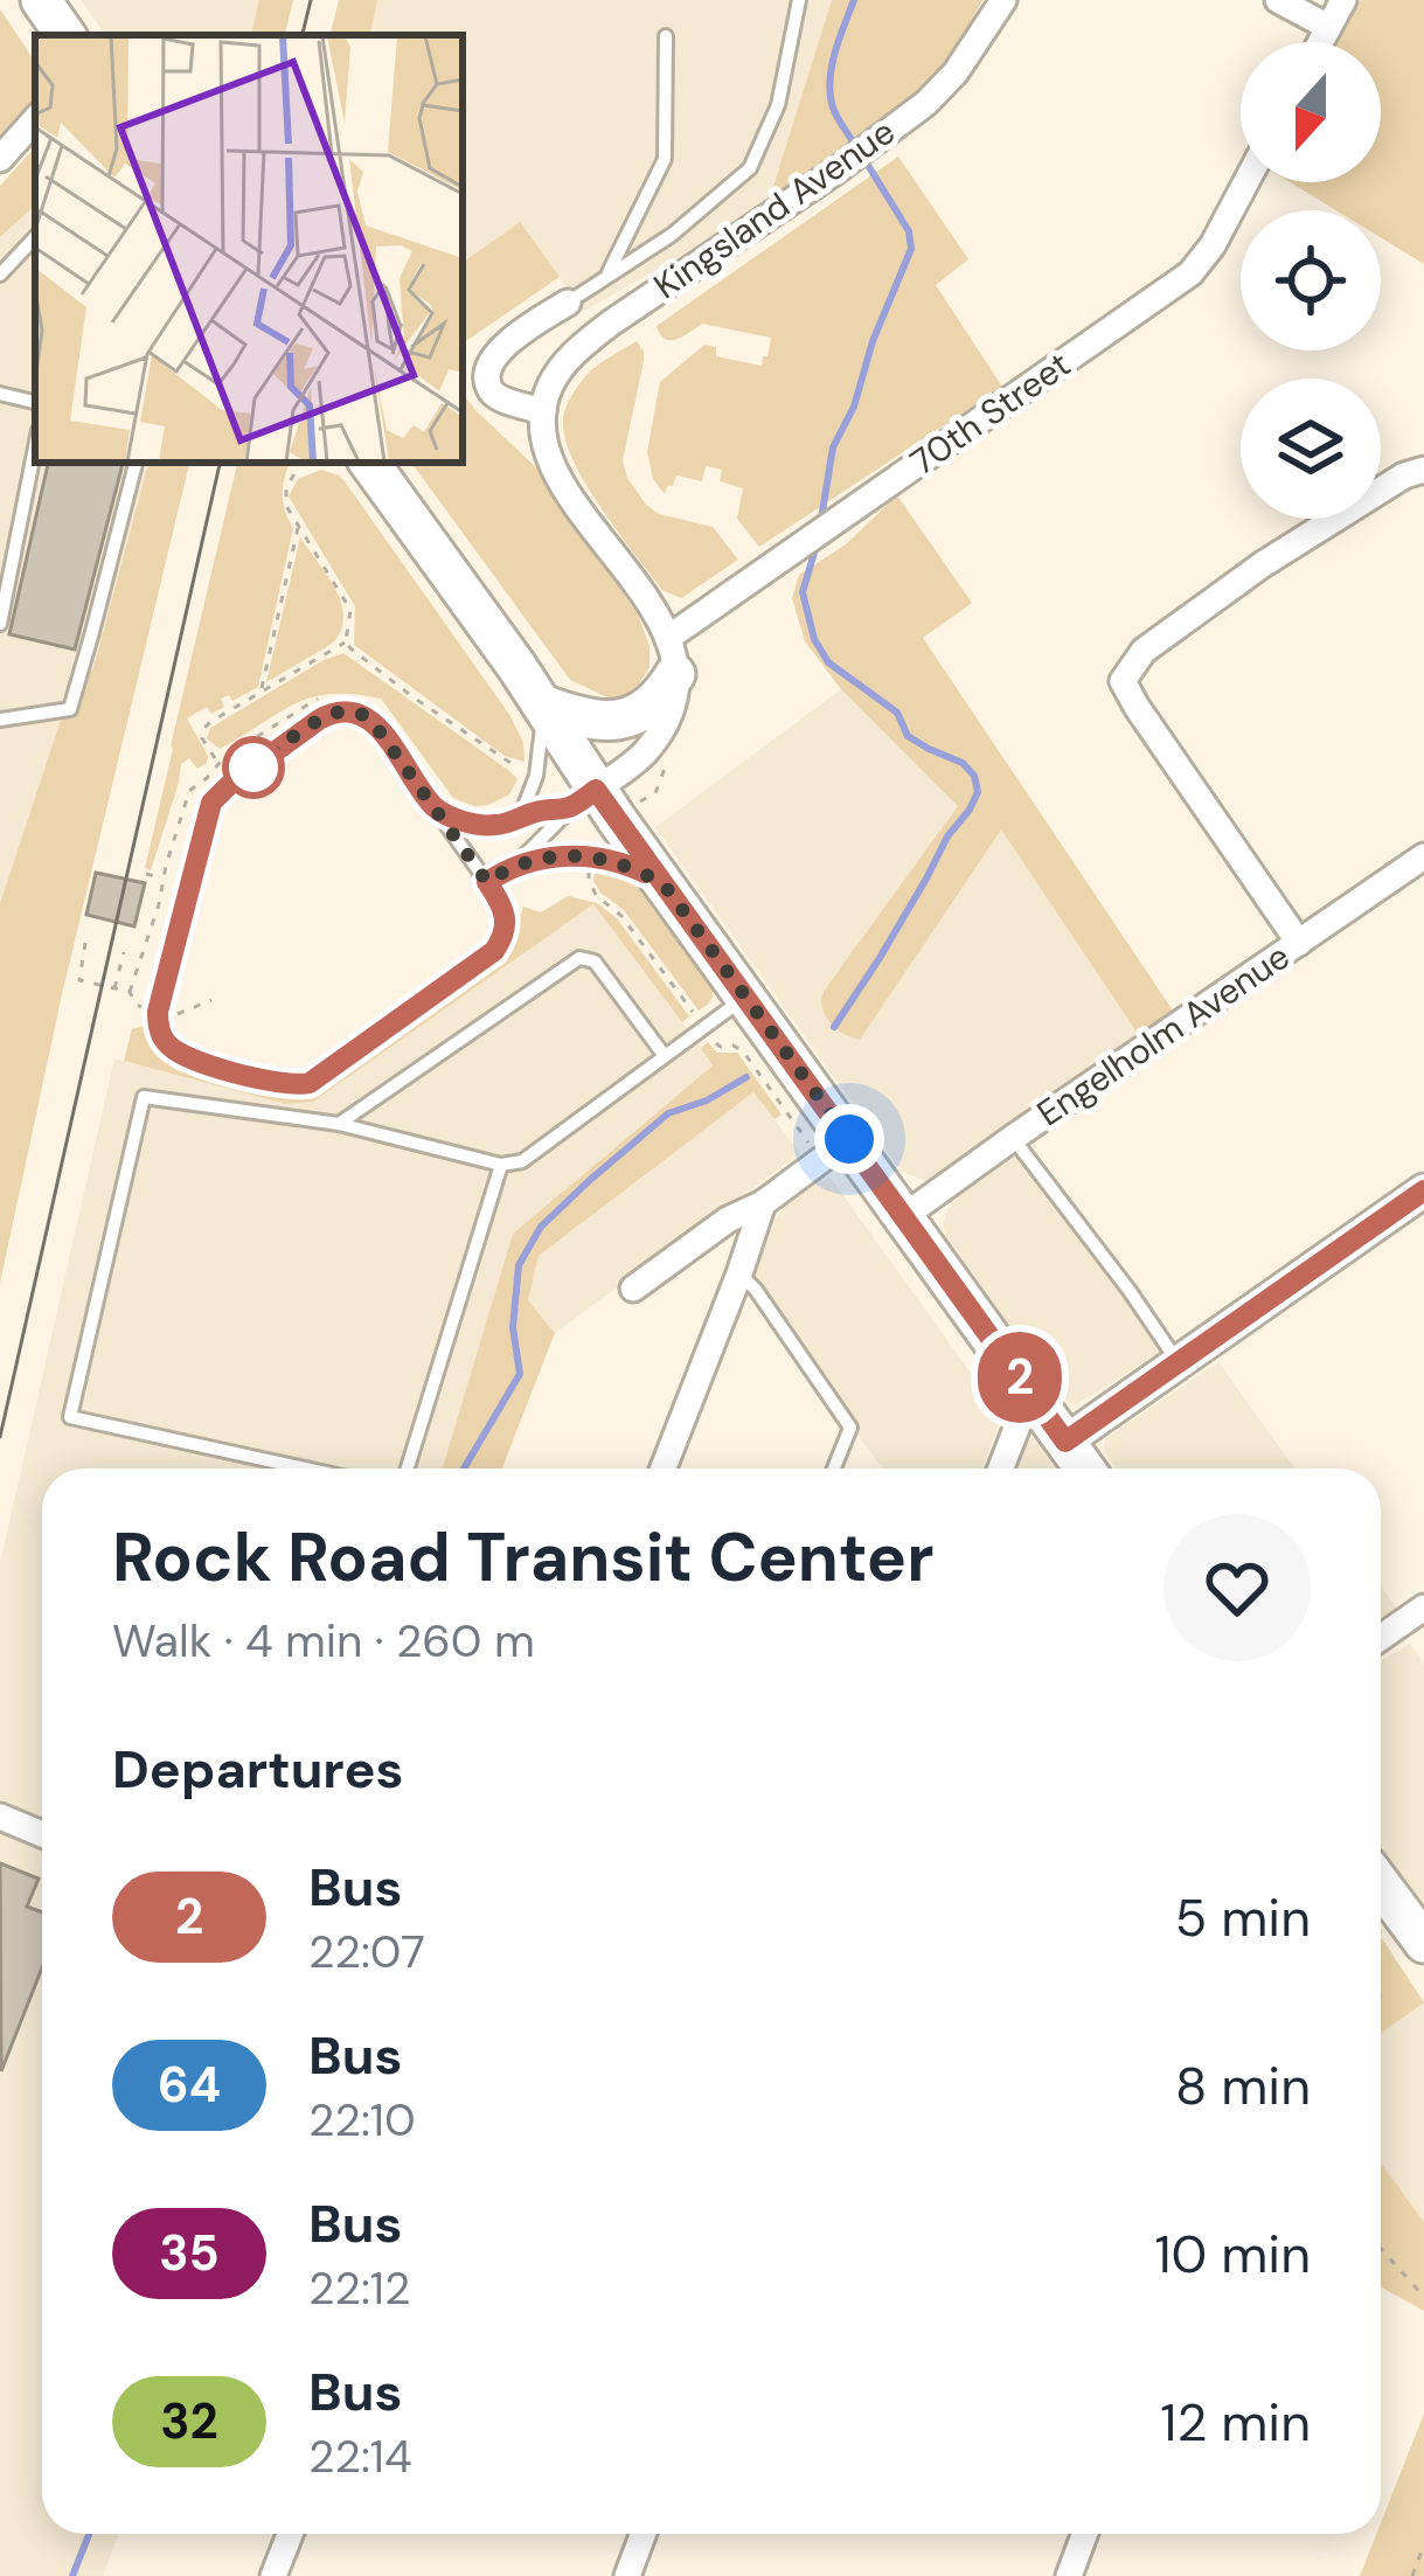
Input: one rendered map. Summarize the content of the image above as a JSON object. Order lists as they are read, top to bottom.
{
  "streets": {
    "street": ["Kingsland Avenue", "70th Street", "Engelholm Avenue"]
  },
  "lines": ["bus line 2"],
  "north": "bottom",
  "page": {
    "on_map": "2",
    "heading": [
      ["Rock Road Transit Center", "Walk · 4 min · 260 m"],
      "Departures"
    ],
    "list": [
      {
        "mark": "2",
        "name": "Bus",
        "note": "22:07",
        "value": "5 min"
      },
      {
        "mark": "64",
        "name": "Bus",
        "note": "22:10",
        "value": "8 min"
      },
      {
        "mark": "35",
        "name": "Bus",
        "note": "22:12",
        "value": "10 min"
      },
      {
        "mark": "32",
        "name": "Bus",
        "note": "22:14",
        "value": "12 min"
      }
    ]
  }
}
